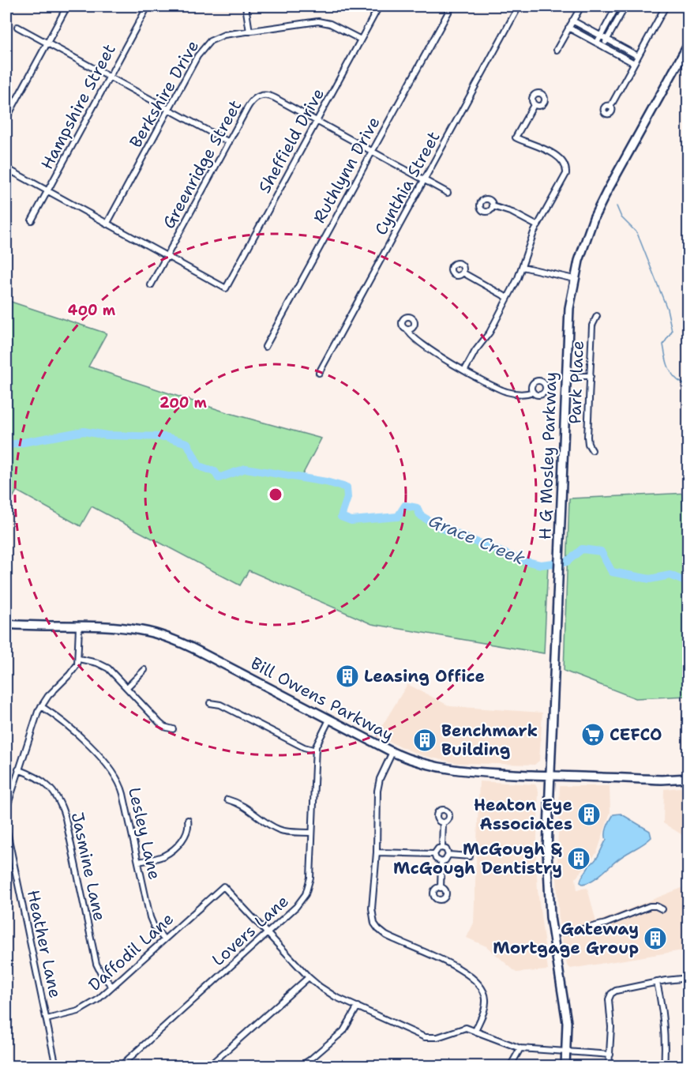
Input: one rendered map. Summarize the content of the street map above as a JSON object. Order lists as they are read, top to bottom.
{
  "streets": {
    "main road": ["H G Mosley Parkway", "Bill Owens Parkway"],
    "street": [
      "Berkshire Drive",
      "Hampshire Street",
      "Sheffield Drive",
      "Greenridge Street",
      "Ruthlynn Drive",
      "Cynthia Street",
      "Park Place",
      "Lesley Lane",
      "Jasmine Lane",
      "Lovers Lane",
      "Heather Lane",
      "Daffodil Lane"
    ]
  },
  "crossings": [
    ["Berkshire Drive", "Sheffield Drive"],
    ["Sheffield Drive", "Greenridge Street"],
    ["Greenridge Street", "Ruthlynn Drive"],
    ["Greenridge Street", "Cynthia Street"],
    ["H G Mosley Parkway", "Bill Owens Parkway"],
    ["Bill Owens Parkway", "Lovers Lane"],
    ["Lesley Lane", "Daffodil Lane"],
    ["Jasmine Lane", "Daffodil Lane"],
    ["Lovers Lane", "Daffodil Lane"],
    ["Heather Lane", "Daffodil Lane"]
  ],
  "water": ["Grace Creek"],
  "places": {
    "building": [
      "Leasing Office",
      "Benchmark Building",
      "Heaton Eye Associates",
      "McGough & McGough Dentistry",
      "Gateway Mortgage Group"
    ],
    "supermarket": ["CEFCO"]
  },
  "rings": ["400 m", "200 m"]
}
